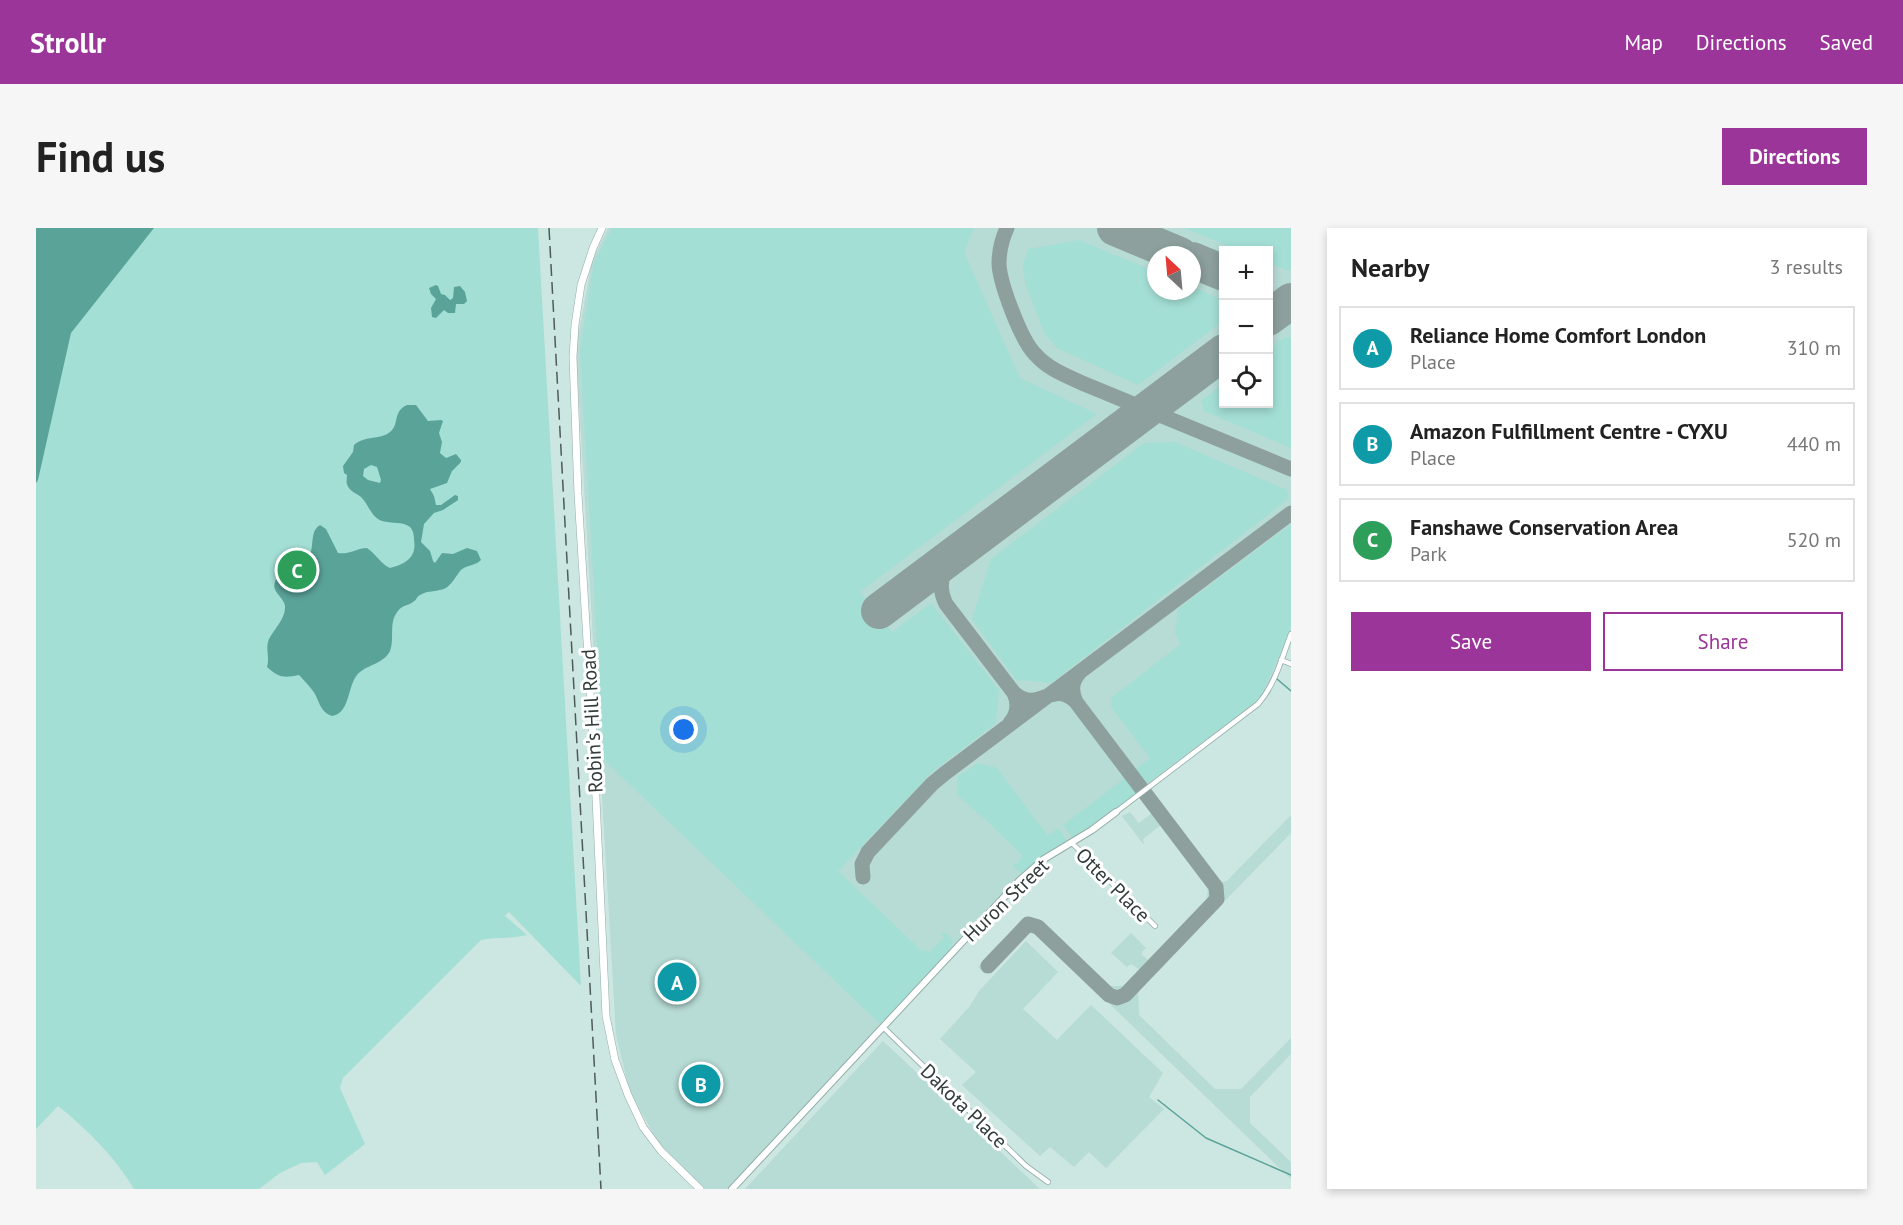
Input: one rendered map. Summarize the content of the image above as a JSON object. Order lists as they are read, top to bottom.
{
  "streets": {
    "main road": ["Robin's Hill Road"],
    "street": ["Otter Place", "Huron Street", "Dakota Place"]
  },
  "crossings": [
    ["Otter Place", "Huron Street"],
    ["Huron Street", "Dakota Place"]
  ],
  "north": "top left",
  "page": {
    "header": "Strollr",
    "nav": ["Map", "Directions", "Saved"],
    "buttons": [
      "Directions",
      ["Save", "Share"]
    ],
    "title": "Find us",
    "heading": ["Nearby", "3 results"],
    "map_buttons": ["+", "−"],
    "list": [
      {
        "mark": "A",
        "name": "Reliance Home Comfort London",
        "note": "Place",
        "value": "310 m"
      },
      {
        "mark": "B",
        "name": "Amazon Fulfillment Centre - CYXU",
        "note": "Place",
        "value": "440 m"
      },
      {
        "mark": "C",
        "name": "Fanshawe Conservation Area",
        "note": "Park",
        "value": "520 m"
      }
    ],
    "pins": ["C", "A", "B"]
  }
}
